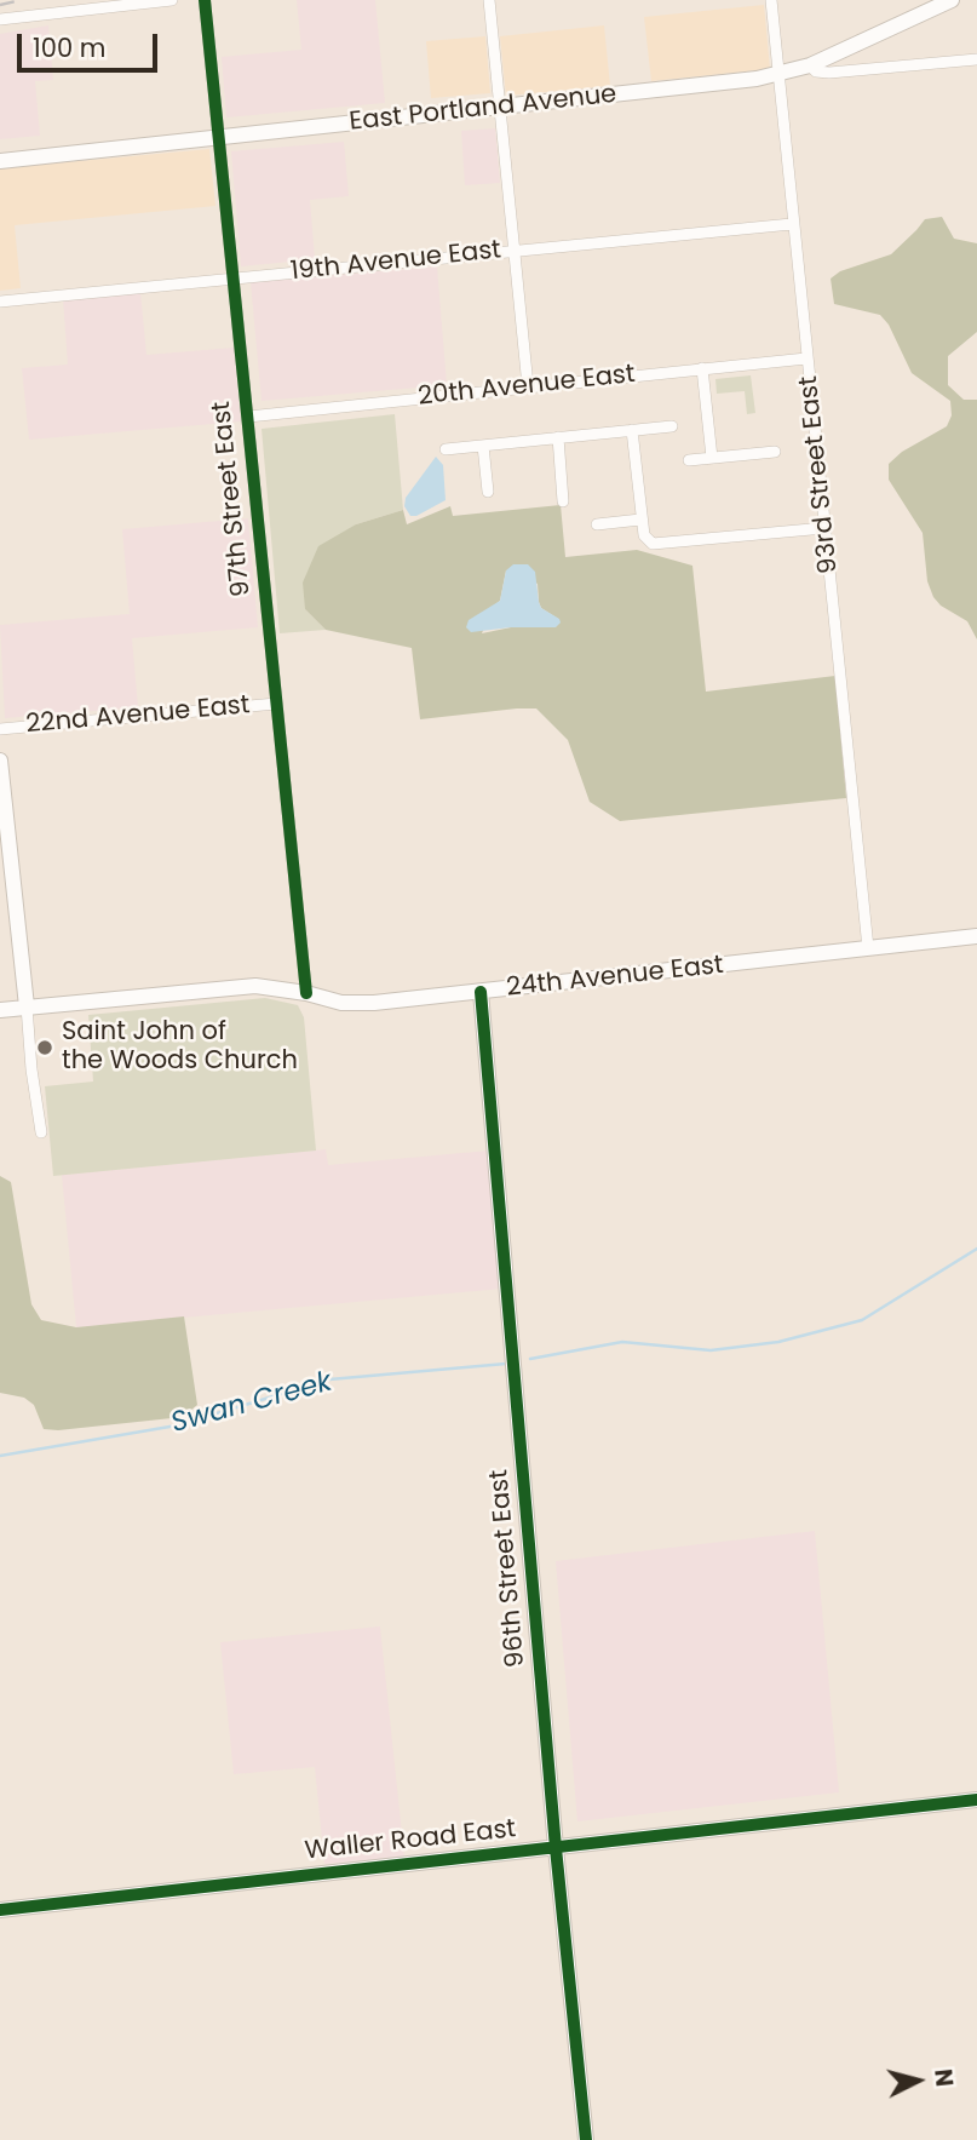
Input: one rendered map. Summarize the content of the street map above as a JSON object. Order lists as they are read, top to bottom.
{
  "streets": {
    "street": [
      "East Portland Avenue",
      "19th Avenue East",
      "20th Avenue East",
      "93rd Street East",
      "97th Street East",
      "22nd Avenue East",
      "24th Avenue East",
      "96th Street East",
      "Waller Road East"
    ]
  },
  "crossings": [
    ["East Portland Avenue", "93rd Street East"],
    ["East Portland Avenue", "97th Street East"],
    ["19th Avenue East", "93rd Street East"],
    ["19th Avenue East", "97th Street East"],
    ["20th Avenue East", "93rd Street East"],
    ["20th Avenue East", "97th Street East"],
    ["93rd Street East", "24th Avenue East"],
    ["97th Street East", "22nd Avenue East"],
    ["97th Street East", "24th Avenue East"],
    ["24th Avenue East", "96th Street East"],
    ["96th Street East", "Waller Road East"]
  ],
  "water": ["Swan Creek"],
  "places": ["Saint John of the Woods Church"],
  "scale_bar": "100 m",
  "north": "right"
}
